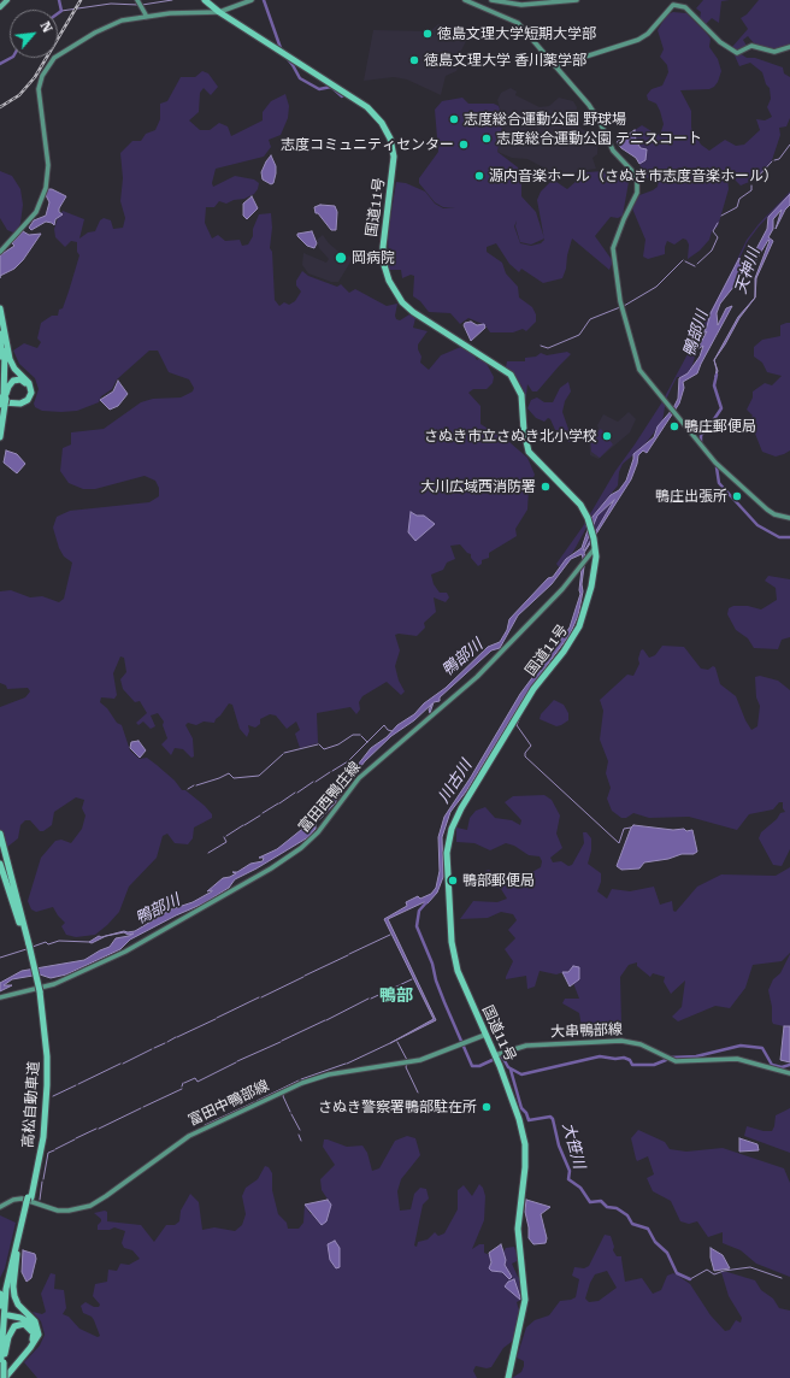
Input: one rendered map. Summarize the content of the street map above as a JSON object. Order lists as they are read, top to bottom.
{
  "streets": {
    "highway": ["国道11号", "高松自動車道"],
    "main road": ["富田西鴨庄線", "大串鴨部線", "富田中鴨部線"]
  },
  "crossings": [
    ["国道11号", "富田西鴨庄線"],
    ["国道11号", "大串鴨部線"],
    ["国道11号", "富田中鴨部線"]
  ],
  "districts": ["鴨部"],
  "water": [
    "天神川",
    "鴨部川",
    "川古川",
    "大笹川"
  ],
  "places": [
    "徳島文理大学短期大学部",
    "徳島文理大学 香川薬学部",
    "志度総合運動公園 野球場",
    "志度総合運動公園 テニスコート",
    "志度コミュニティセンター",
    "源内音楽ホール（さぬき市志度音楽ホール）",
    "岡病院",
    "鴨庄郵便局",
    "さぬき市立さぬき北小学校",
    "大川広域西消防署",
    "鴨庄出張所",
    "鴨部郵便局",
    "さぬき警察署鴨部駐在所"
  ],
  "north": "top right"
}
